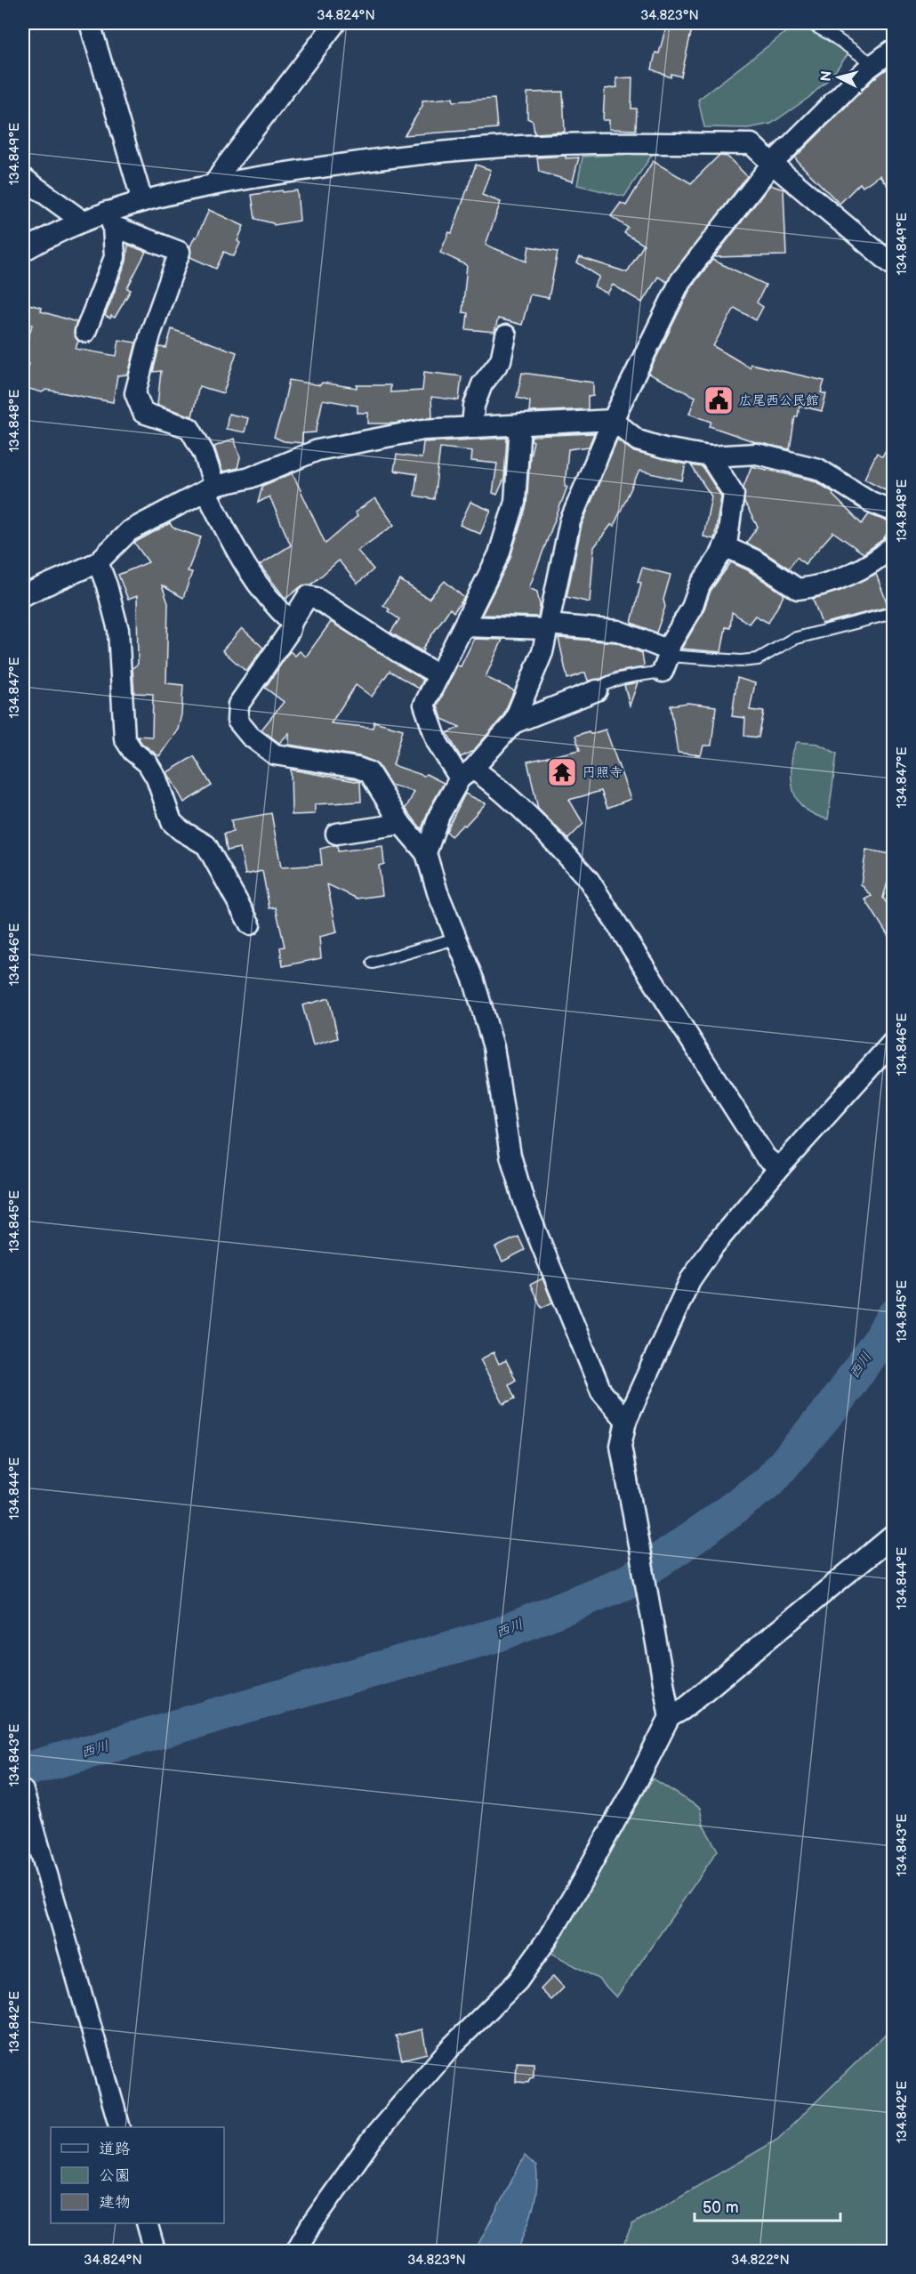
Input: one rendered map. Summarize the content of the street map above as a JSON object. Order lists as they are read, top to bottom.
{
  "water": ["西川"],
  "places": {
    "public building": ["広尾西公民館"],
    "temple": ["円照寺"]
  },
  "legend": ["道路", "公園", "建物"],
  "scale_bar": "50 m",
  "north": "left",
  "coordinates": [
    "34.824°N",
    "34.823°N",
    "134.849°E",
    "134.848°E",
    "134.847°E",
    "134.846°E",
    "134.845°E",
    "134.844°E",
    "134.843°E",
    "134.842°E",
    "34.822°N"
  ]
}
